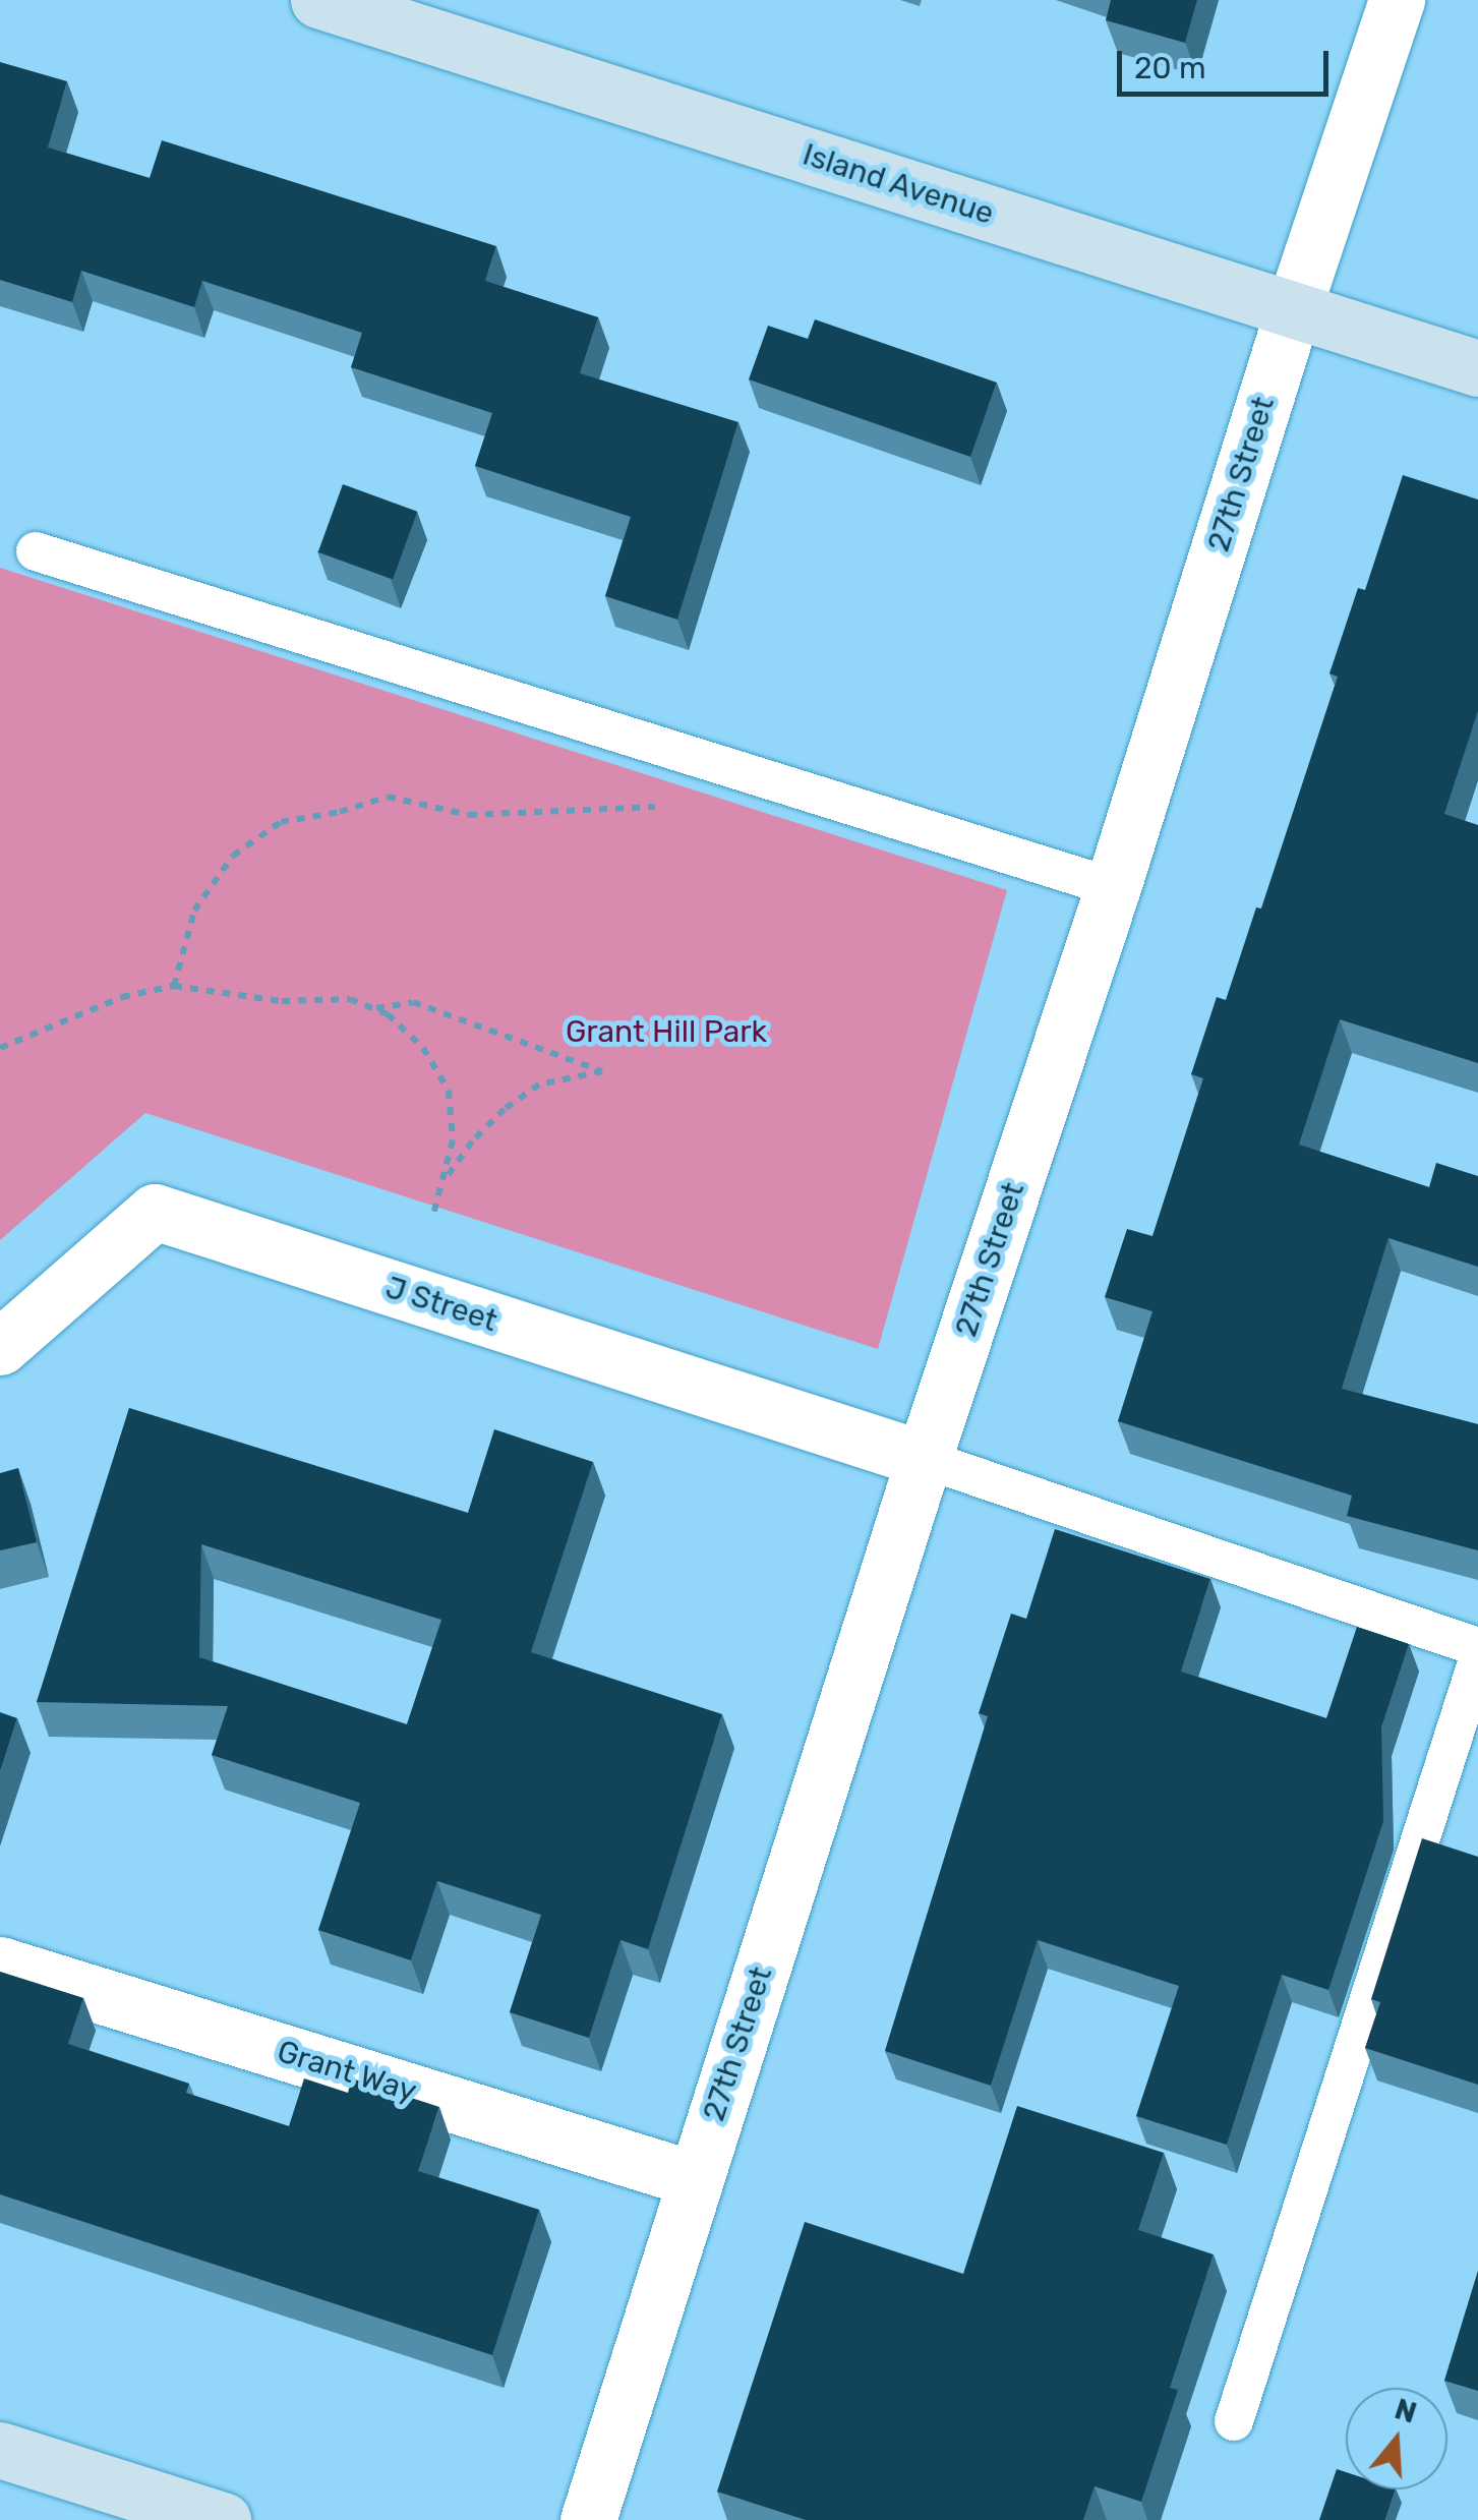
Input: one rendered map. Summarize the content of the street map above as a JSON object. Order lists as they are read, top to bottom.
{
  "streets": {
    "street": [
      "Island Avenue",
      "27th Street",
      "J Street",
      "Grant Way"
    ]
  },
  "crossings": [
    ["Island Avenue", "27th Street"],
    ["27th Street", "J Street"],
    ["27th Street", "Grant Way"]
  ],
  "parks": ["Grant Hill Park"],
  "scale_bar": "20 m",
  "north": "top"
}
